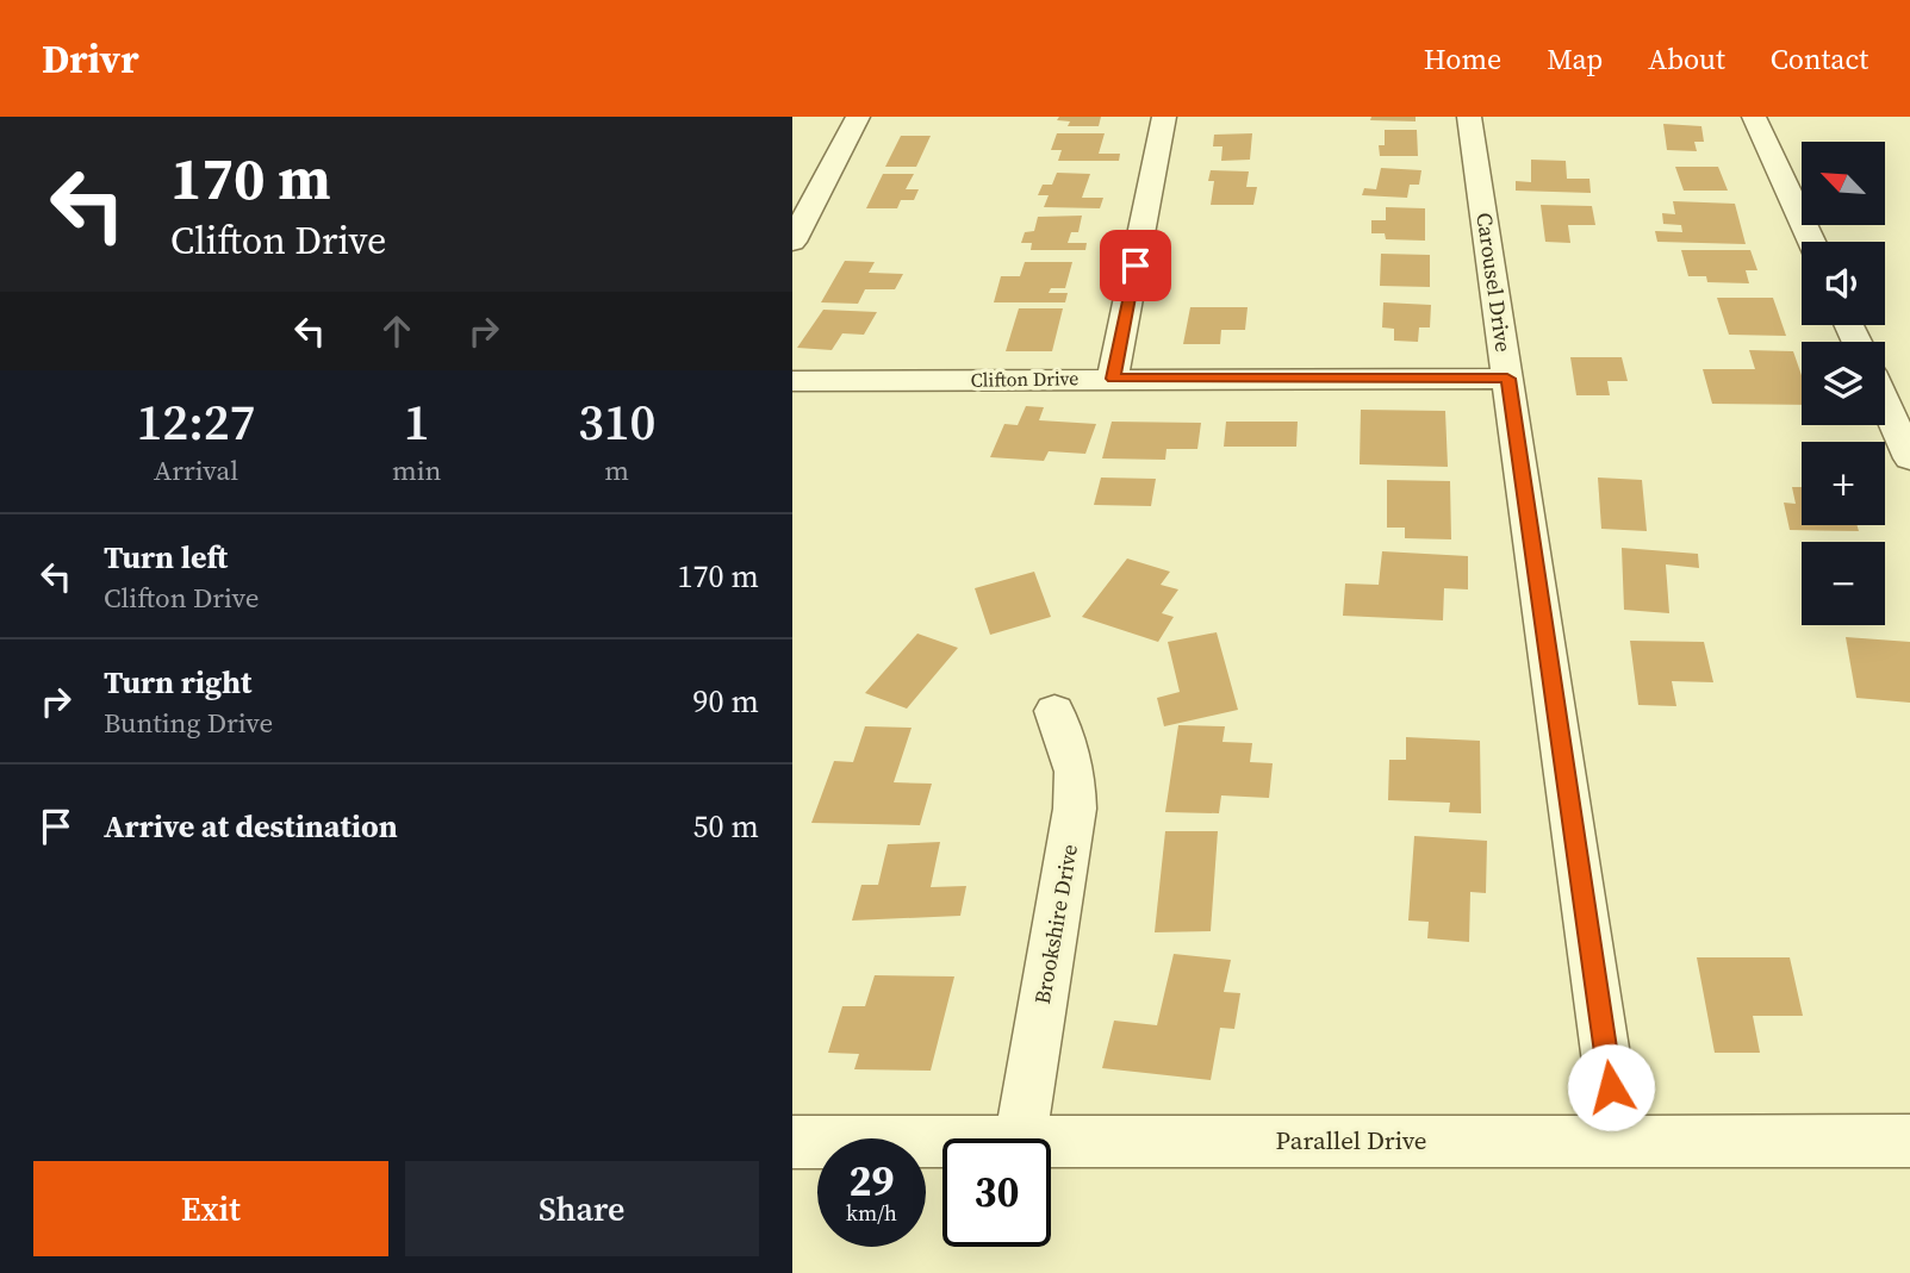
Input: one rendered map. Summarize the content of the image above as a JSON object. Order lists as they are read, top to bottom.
{
  "streets": {
    "street": [
      "Carousel Drive",
      "Clifton Drive",
      "Brookshire Drive",
      "Parallel Drive"
    ]
  },
  "crossings": [
    ["Carousel Drive", "Clifton Drive"],
    ["Carousel Drive", "Parallel Drive"]
  ],
  "north": "top left",
  "page": {
    "header": "Drivr",
    "nav": [
      "Home",
      "Map",
      "About",
      "Contact"
    ],
    "turn": ["170 m", "Clifton Drive"],
    "map_buttons": ["+", "−"],
    "eta": [
      "12:27",
      "Arrival",
      "1",
      "min",
      "310",
      "m"
    ],
    "list": [
      {
        "name": "Turn left",
        "note": "Clifton Drive",
        "value": "170 m"
      },
      {
        "name": "Turn right",
        "note": "Bunting Drive",
        "value": "90 m"
      },
      {
        "name": "Arrive at destination",
        "value": "50 m"
      }
    ],
    "speed": "29 km/h",
    "limit": "30",
    "buttons": ["Exit", "Share"]
  }
}
